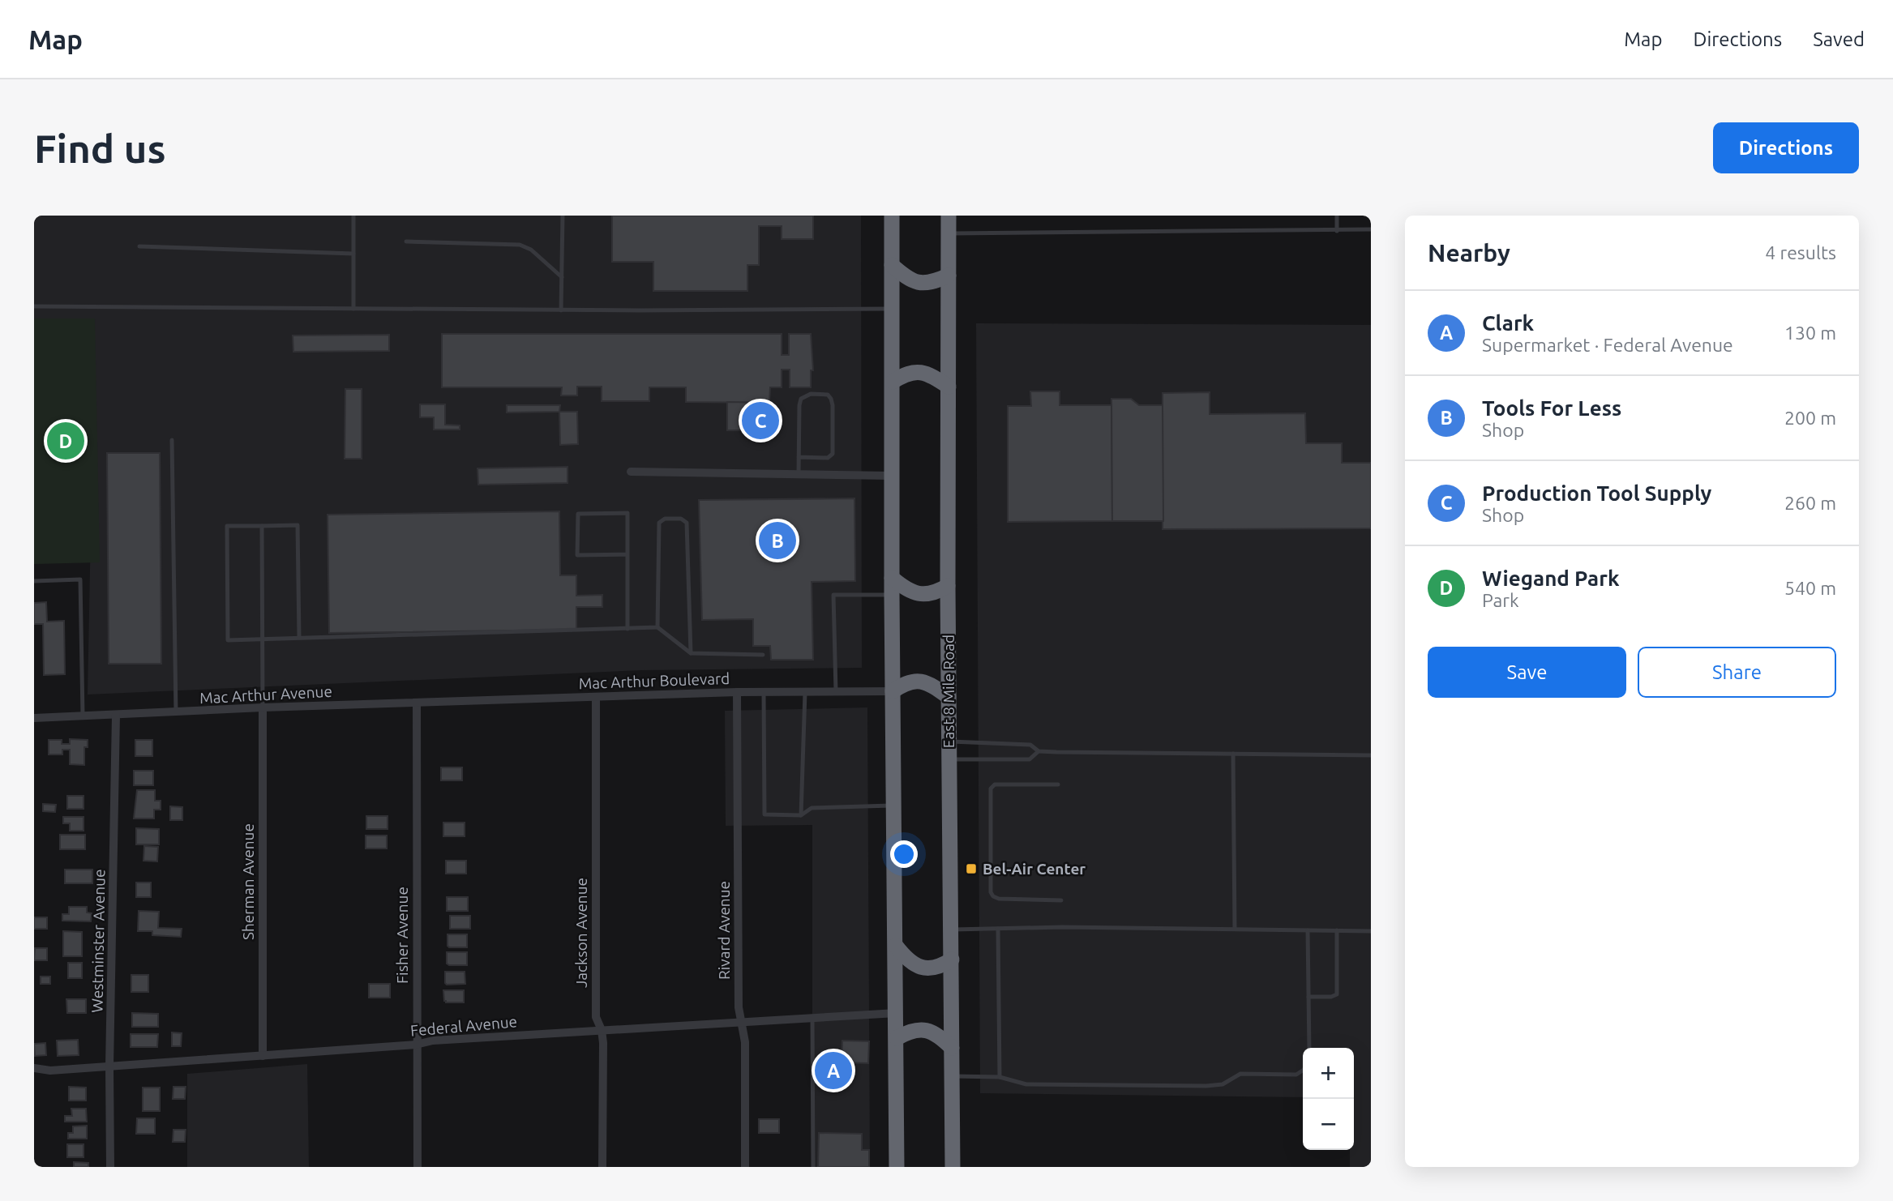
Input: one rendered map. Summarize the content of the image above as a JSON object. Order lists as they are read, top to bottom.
{
  "streets": {
    "highway": ["East 8 Mile Road"],
    "street": [
      "Mac Arthur Boulevard",
      "Mac Arthur Avenue",
      "Sherman Avenue",
      "Rivard Avenue",
      "Jackson Avenue",
      "Fisher Avenue",
      "Westminster Avenue",
      "Federal Avenue"
    ]
  },
  "crossings": [
    ["Mac Arthur Boulevard", "Mac Arthur Avenue"],
    ["Mac Arthur Boulevard", "Rivard Avenue"],
    ["Mac Arthur Boulevard", "Jackson Avenue"],
    ["Mac Arthur Boulevard", "Fisher Avenue"],
    ["Mac Arthur Avenue", "Sherman Avenue"],
    ["Mac Arthur Avenue", "Fisher Avenue"],
    ["Mac Arthur Avenue", "Westminster Avenue"],
    ["Sherman Avenue", "Federal Avenue"],
    ["Rivard Avenue", "Federal Avenue"],
    ["Jackson Avenue", "Federal Avenue"],
    ["Fisher Avenue", "Federal Avenue"],
    ["Westminster Avenue", "Federal Avenue"]
  ],
  "places": {
    "transit": ["Bel-Air Center"]
  },
  "page": {
    "header": "Map",
    "nav": ["Map", "Directions", "Saved"],
    "buttons": [
      "Directions",
      ["Save", "Share"]
    ],
    "title": "Find us",
    "heading": ["Nearby", "4 results"],
    "list": [
      {
        "mark": "A",
        "name": "Clark",
        "note": "Supermarket · Federal Avenue",
        "value": "130 m"
      },
      {
        "mark": "B",
        "name": "Tools For Less",
        "note": "Shop",
        "value": "200 m"
      },
      {
        "mark": "C",
        "name": "Production Tool Supply",
        "note": "Shop",
        "value": "260 m"
      },
      {
        "mark": "D",
        "name": "Wiegand Park",
        "note": "Park",
        "value": "540 m"
      }
    ],
    "pins": [
      "C",
      "D",
      "B",
      "A"
    ],
    "map_buttons": ["+", "−"]
  }
}
